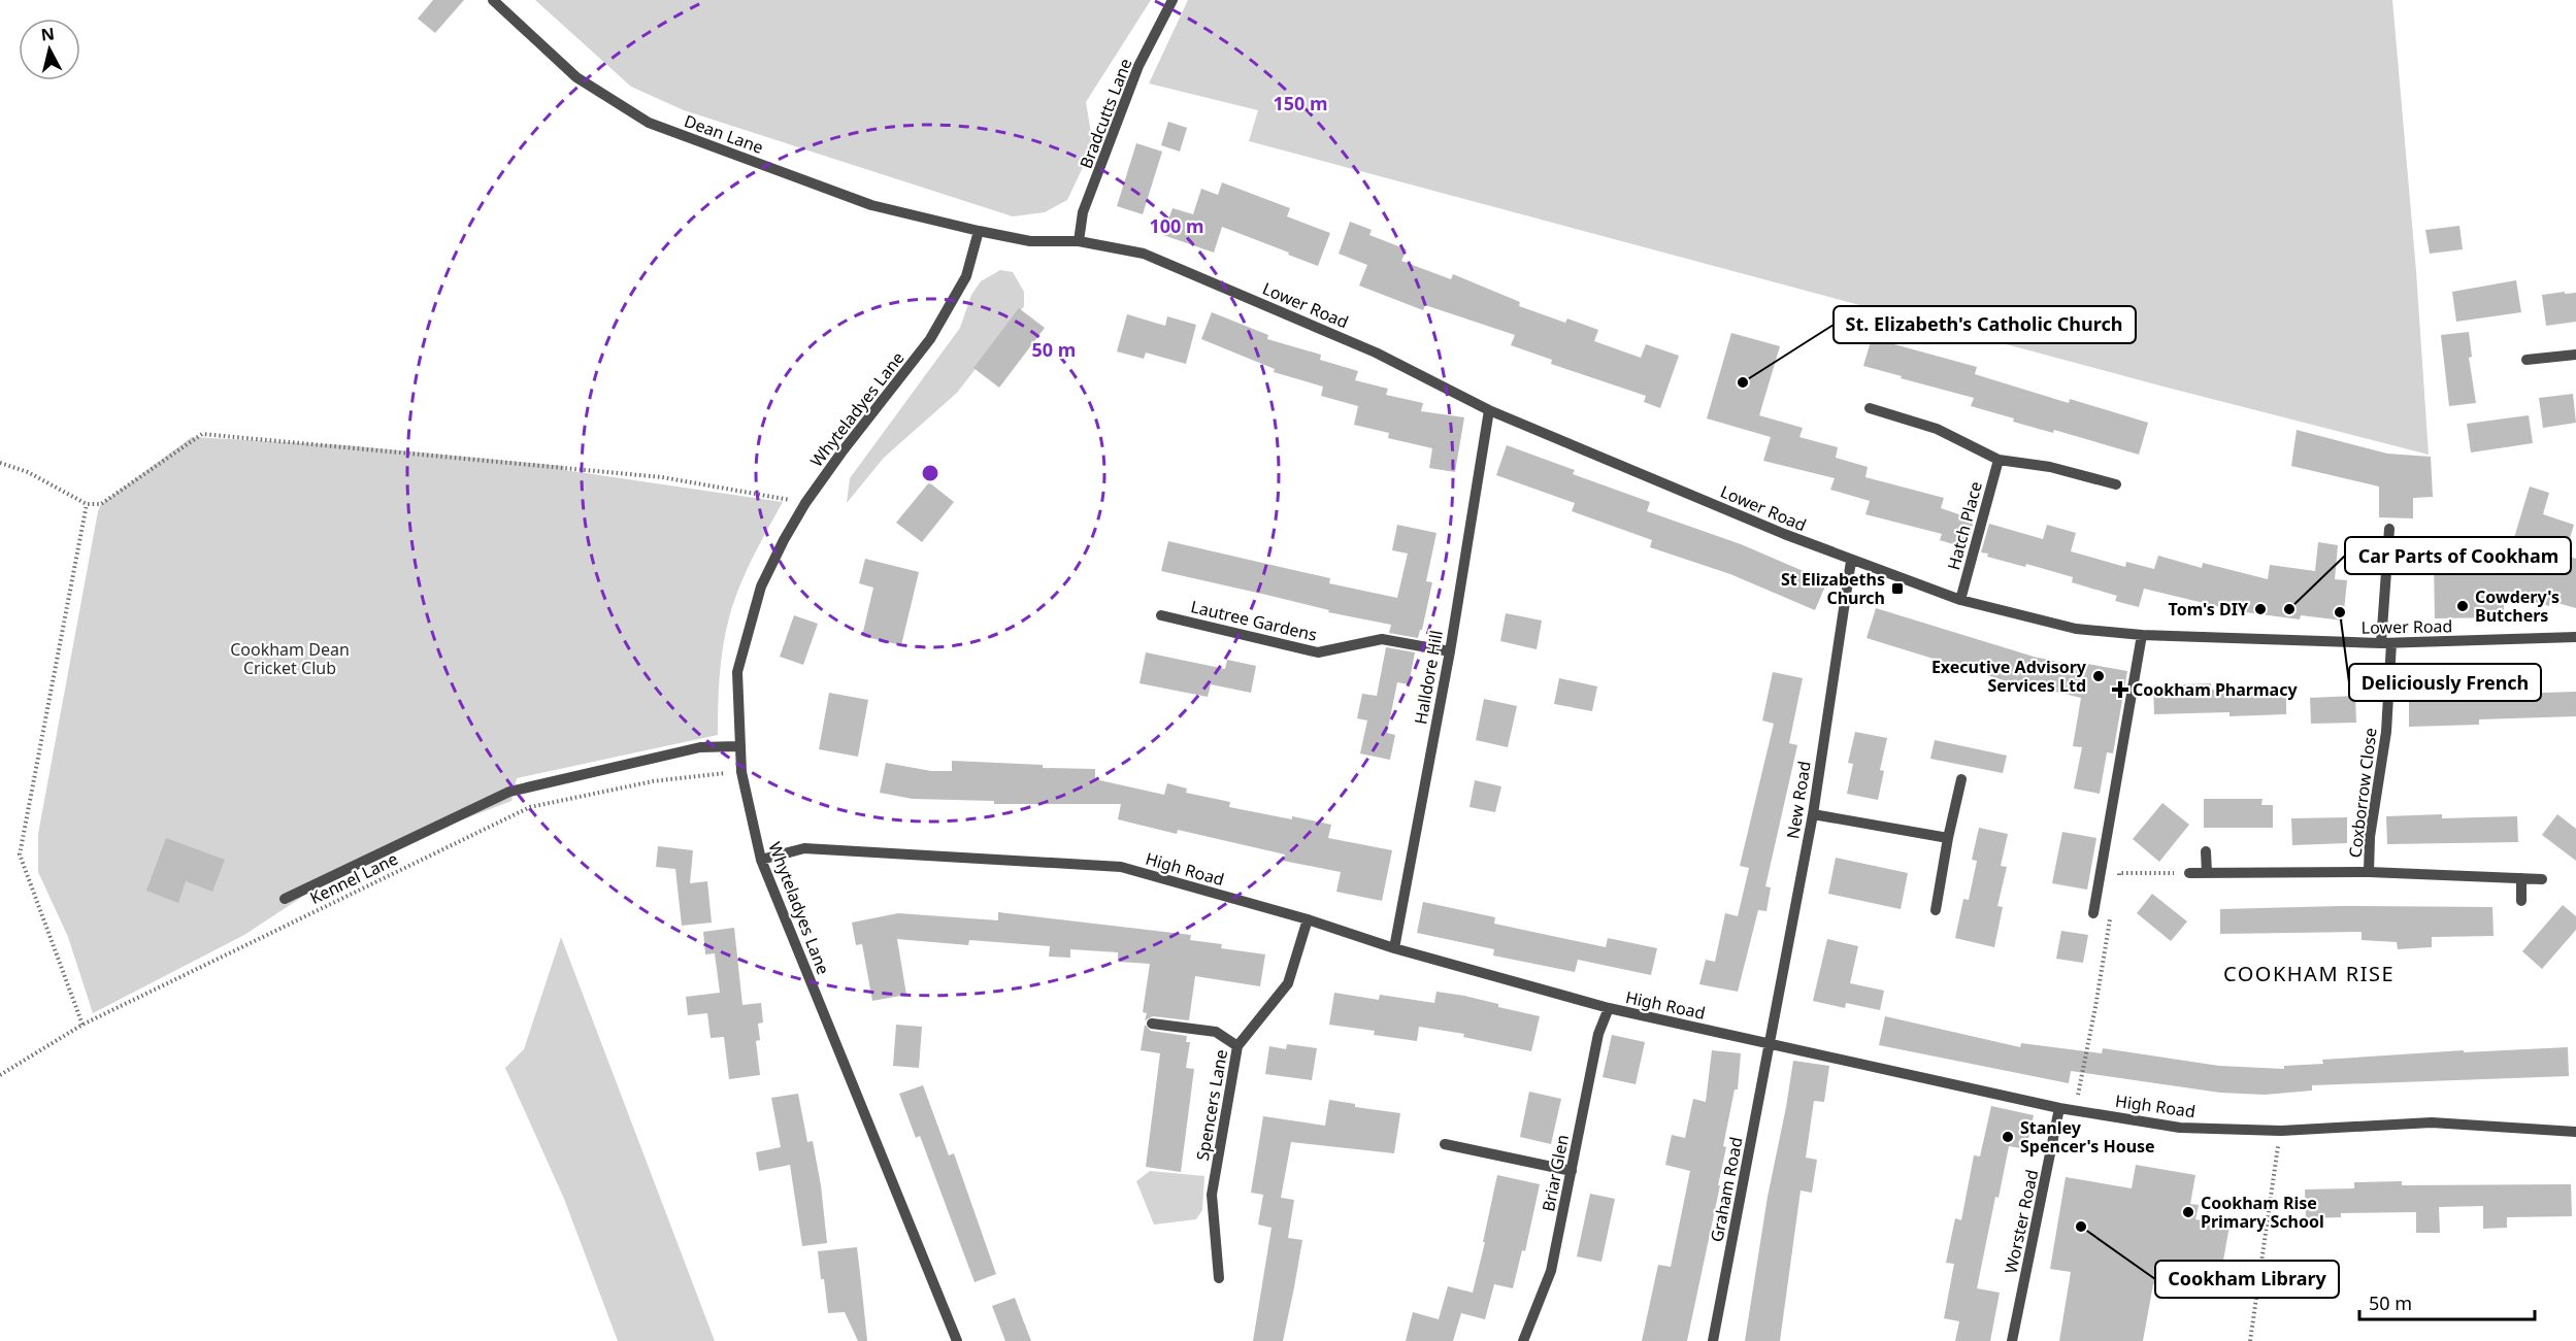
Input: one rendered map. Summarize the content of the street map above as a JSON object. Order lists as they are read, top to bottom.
{
  "streets": {
    "street": [
      "Bradcutts Lane",
      "Dean Lane",
      "Lower Road",
      "Whyteladyes Lane",
      "Hatch Place",
      "Lautree Gardens",
      "Halldore Hill",
      "Coxborrow Close",
      "New Road",
      "High Road",
      "Spencers Lane",
      "Briar Glen",
      "Graham Road",
      "Worster Road"
    ],
    "path": ["Kennel Lane"]
  },
  "crossings": [
    ["Bradcutts Lane", "Lower Road"],
    ["Dean Lane", "Lower Road"],
    ["Dean Lane", "Whyteladyes Lane"],
    ["Lower Road", "Whyteladyes Lane"],
    ["Lower Road", "Hatch Place"],
    ["Lower Road", "Halldore Hill"],
    ["Lower Road", "Coxborrow Close"],
    ["Lower Road", "New Road"],
    ["Whyteladyes Lane", "High Road"],
    ["Whyteladyes Lane", "Kennel Lane"],
    ["Lautree Gardens", "Halldore Hill"],
    ["Halldore Hill", "High Road"],
    ["New Road", "High Road"],
    ["New Road", "Graham Road"],
    ["High Road", "Spencers Lane"],
    ["High Road", "Briar Glen"],
    ["High Road", "Graham Road"],
    ["High Road", "Worster Road"]
  ],
  "districts": ["COOKHAM RISE"],
  "parks": ["Cookham Dean Cricket Club"],
  "places": {
    "other": [
      "St. Elizabeth's Catholic Church",
      "Cowdery's Butchers",
      "Tom's DIY",
      "Car Parts of Cookham",
      "Deliciously French",
      "Executive Advisory Services Ltd",
      "Stanley Spencer's House",
      "Cookham Rise Primary School",
      "Cookham Library"
    ],
    "transit": ["St Elizabeths Church"],
    "health": ["Cookham Pharmacy"]
  },
  "scale_bar": "50 m",
  "north": "top",
  "rings": ["150 m", "100 m", "50 m"]
}
